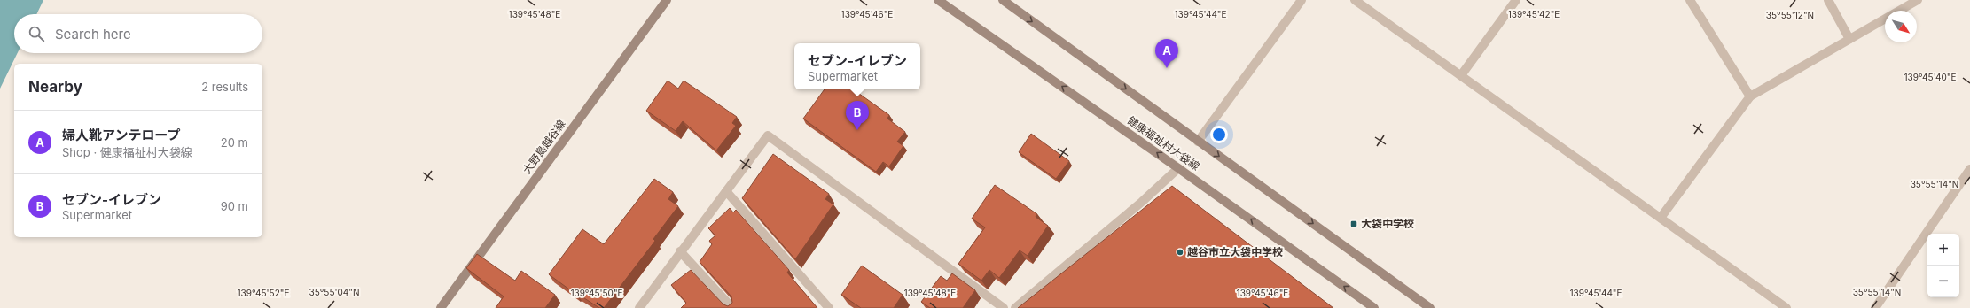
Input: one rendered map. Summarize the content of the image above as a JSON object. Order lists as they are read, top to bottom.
{
  "streets": {
    "street": ["健康福祉村大袋線", "大野島越谷線"]
  },
  "places": {
    "transit": ["大袋中学校"],
    "other": ["越谷市立大袋中学校"]
  },
  "north": "bottom right",
  "page": {
    "search": "Search here",
    "pins": ["A", "B"],
    "popup": ["セブン-イレブン", "Supermarket"],
    "heading": ["Nearby", "2 results"],
    "list": [
      {
        "mark": "A",
        "name": "婦人靴アンテロープ",
        "note": "Shop · 健康福祉村大袋線",
        "value": "20 m"
      },
      {
        "mark": "B",
        "name": "セブン-イレブン",
        "note": "Supermarket",
        "value": "90 m"
      }
    ],
    "map_buttons": ["+", "−"]
  },
  "coordinates": [
    "139°45'48\"E",
    "139°45'46\"E",
    "139°45'44\"E",
    "139°45'42\"E",
    "35°55'12\"N",
    "139°45'40\"E",
    "35°55'14\"N",
    "35°55'04\"N",
    "139°45'52\"E",
    "139°45'50\"E"
  ]
}
